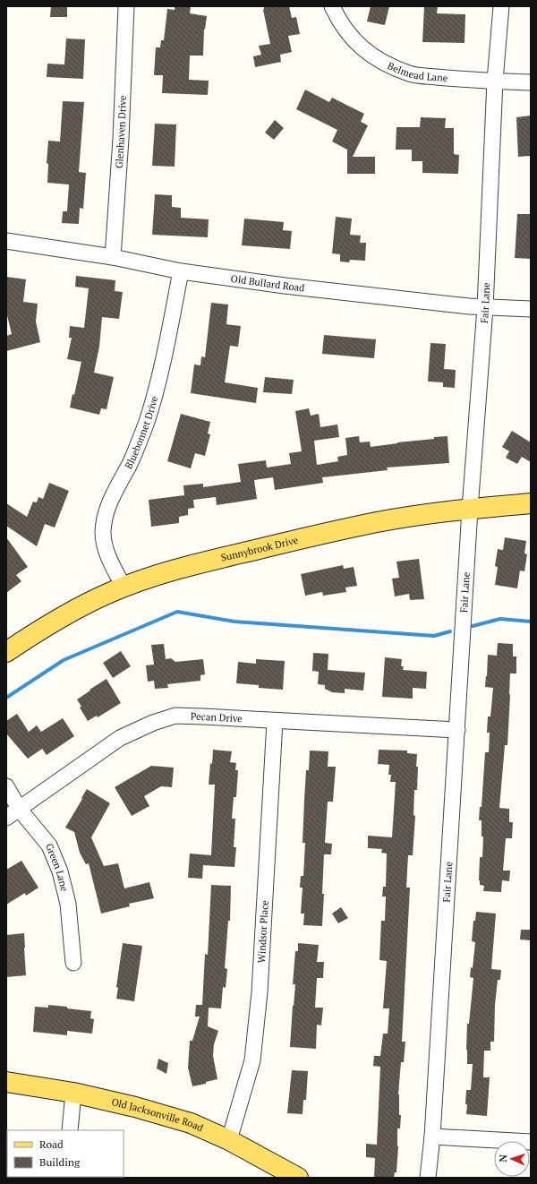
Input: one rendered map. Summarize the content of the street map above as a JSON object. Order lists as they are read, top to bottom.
{
  "streets": {
    "main road": ["Sunnybrook Drive", "Old Jacksonville Road"],
    "street": [
      "Belmead Lane",
      "Glenhaven Drive",
      "Old Bullard Road",
      "Fair Lane",
      "Bluebonnet Drive",
      "Pecan Drive",
      "Green Lane",
      "Windsor Place"
    ]
  },
  "crossings": [
    ["Belmead Lane", "Fair Lane"],
    ["Glenhaven Drive", "Old Bullard Road"],
    ["Old Bullard Road", "Fair Lane"],
    ["Old Bullard Road", "Bluebonnet Drive"],
    ["Fair Lane", "Sunnybrook Drive"],
    ["Fair Lane", "Pecan Drive"],
    ["Bluebonnet Drive", "Sunnybrook Drive"],
    ["Pecan Drive", "Green Lane"],
    ["Pecan Drive", "Windsor Place"],
    ["Windsor Place", "Old Jacksonville Road"]
  ],
  "legend": ["Road", "Building"],
  "north": "left"
}
